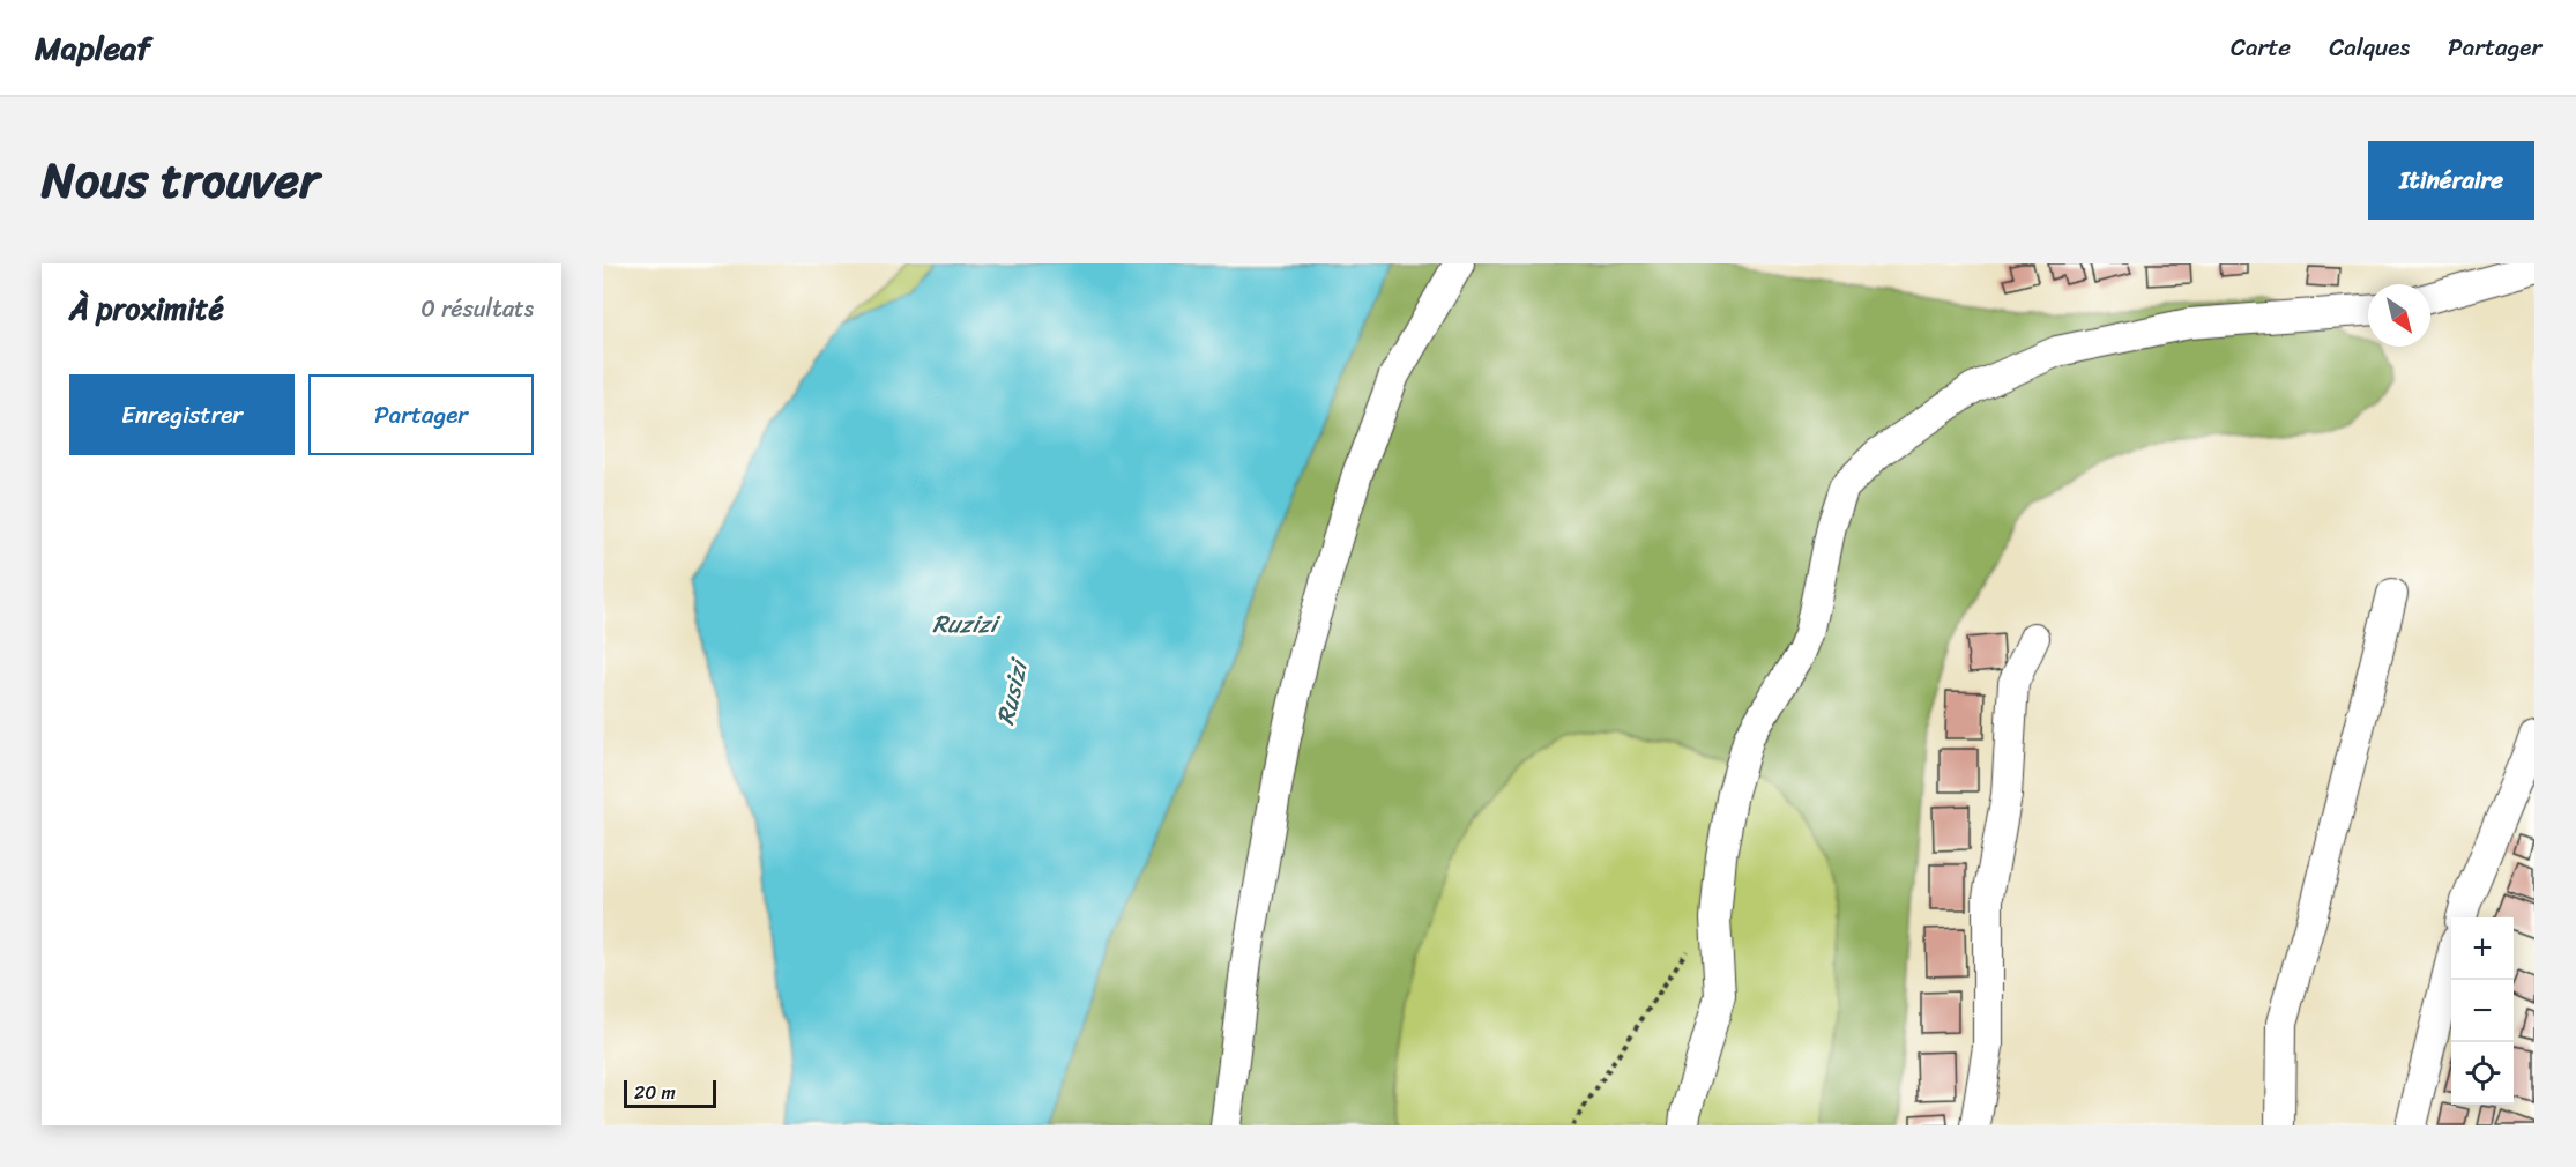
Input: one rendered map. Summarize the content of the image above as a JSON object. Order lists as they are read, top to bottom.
{
  "water": ["Ruzizi", "Rusizi"],
  "scale_bar": "20 m",
  "north": "bottom right",
  "page": {
    "header": "Mapleaf",
    "nav": ["Carte", "Calques", "Partager"],
    "title": "Nous trouver",
    "buttons": [
      "Itinéraire",
      ["Enregistrer", "Partager"]
    ],
    "heading": ["À proximité", "0 résultats"],
    "map_buttons": ["+", "−"],
    "scale": "20 m"
  }
}
